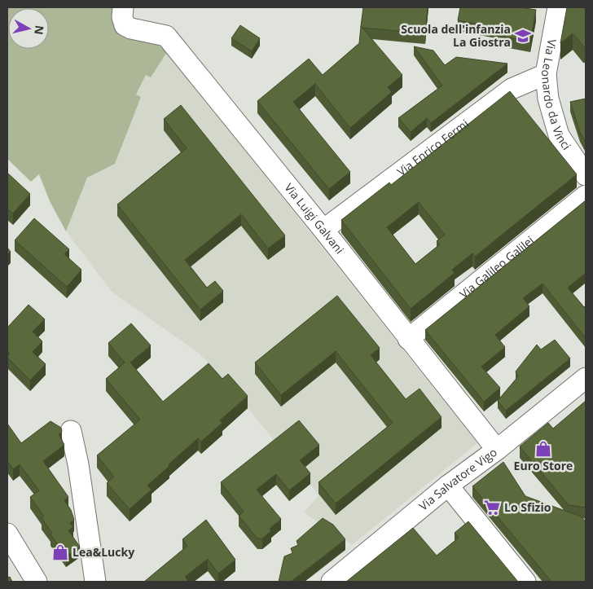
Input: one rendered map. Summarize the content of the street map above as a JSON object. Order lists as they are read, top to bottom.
{
  "streets": {
    "street": [
      "Via Leonardo da Vinci",
      "Via Enrico Fermi",
      "Via Luigi Galvani",
      "Via Galileo Galilei",
      "Via Salvatore Vigo"
    ]
  },
  "crossings": [
    ["Via Leonardo da Vinci", "Via Enrico Fermi"],
    ["Via Enrico Fermi", "Via Luigi Galvani"],
    ["Via Luigi Galvani", "Via Galileo Galilei"],
    ["Via Luigi Galvani", "Via Salvatore Vigo"]
  ],
  "places": {
    "school or university": ["Scuola dell'infanzia La Giostra"],
    "shop": ["Euro Store", "Lea&Lucky"],
    "supermarket": ["Lo Sfizio"]
  },
  "north": "right"
}
